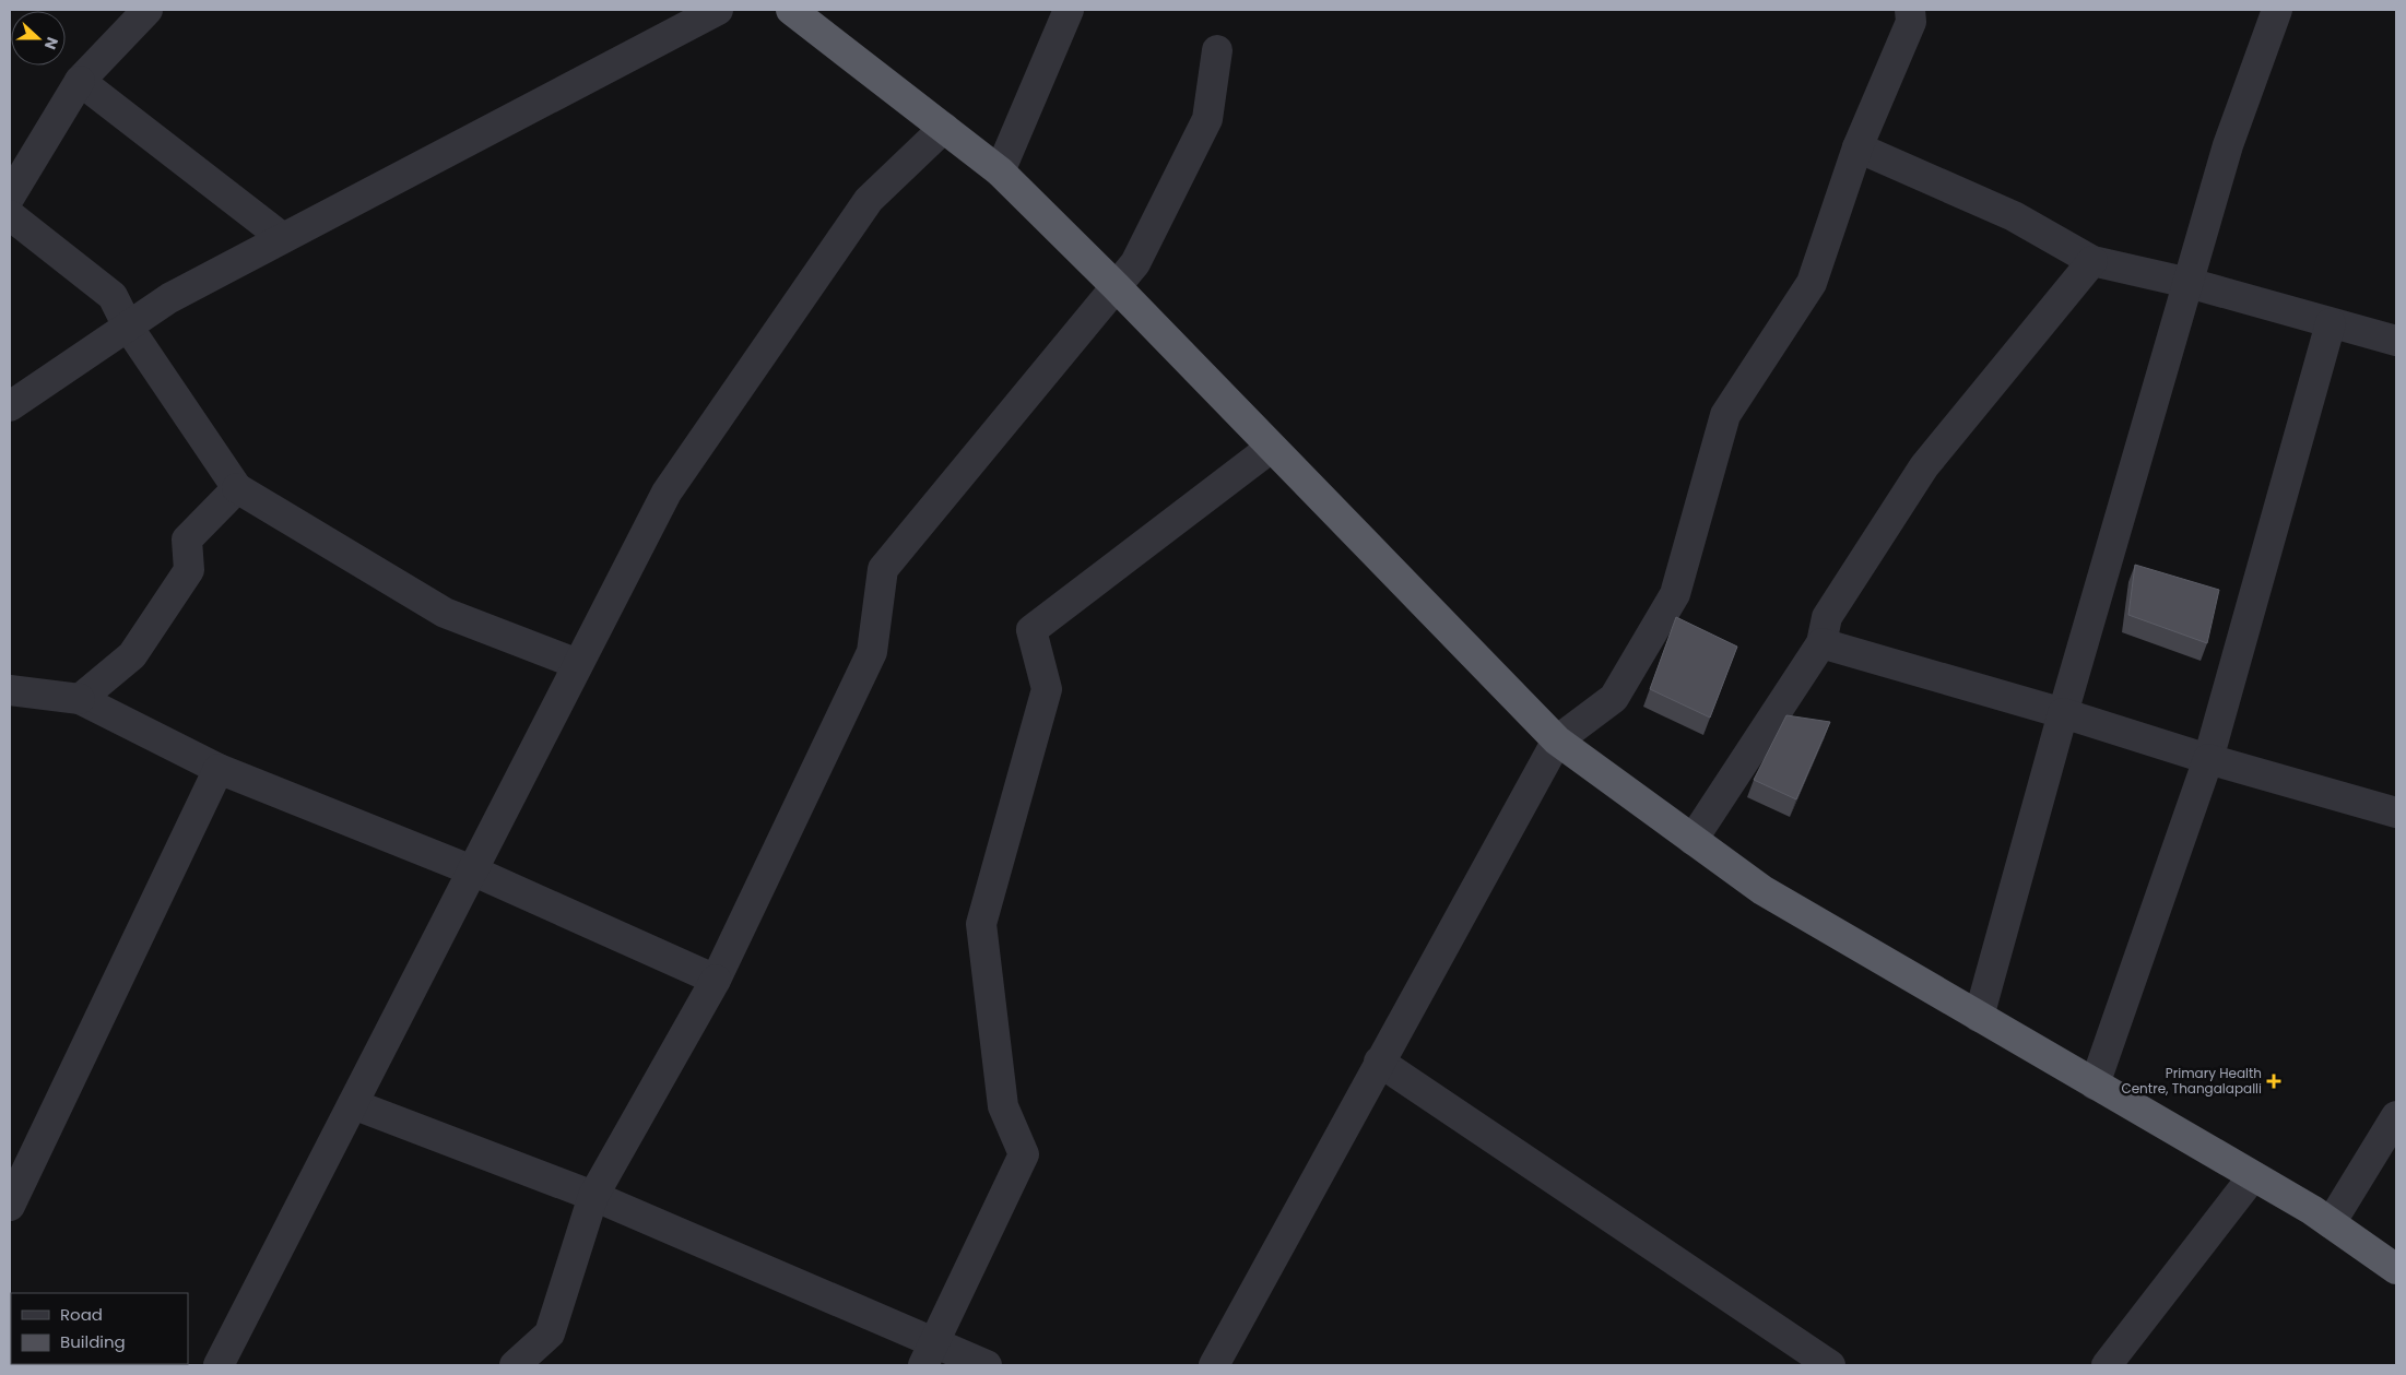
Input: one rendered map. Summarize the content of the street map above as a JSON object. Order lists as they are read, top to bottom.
{
  "places": {
    "health": ["Primary Health Centre, Thangalapalli"]
  },
  "legend": ["Road", "Building"],
  "north": "right"
}
